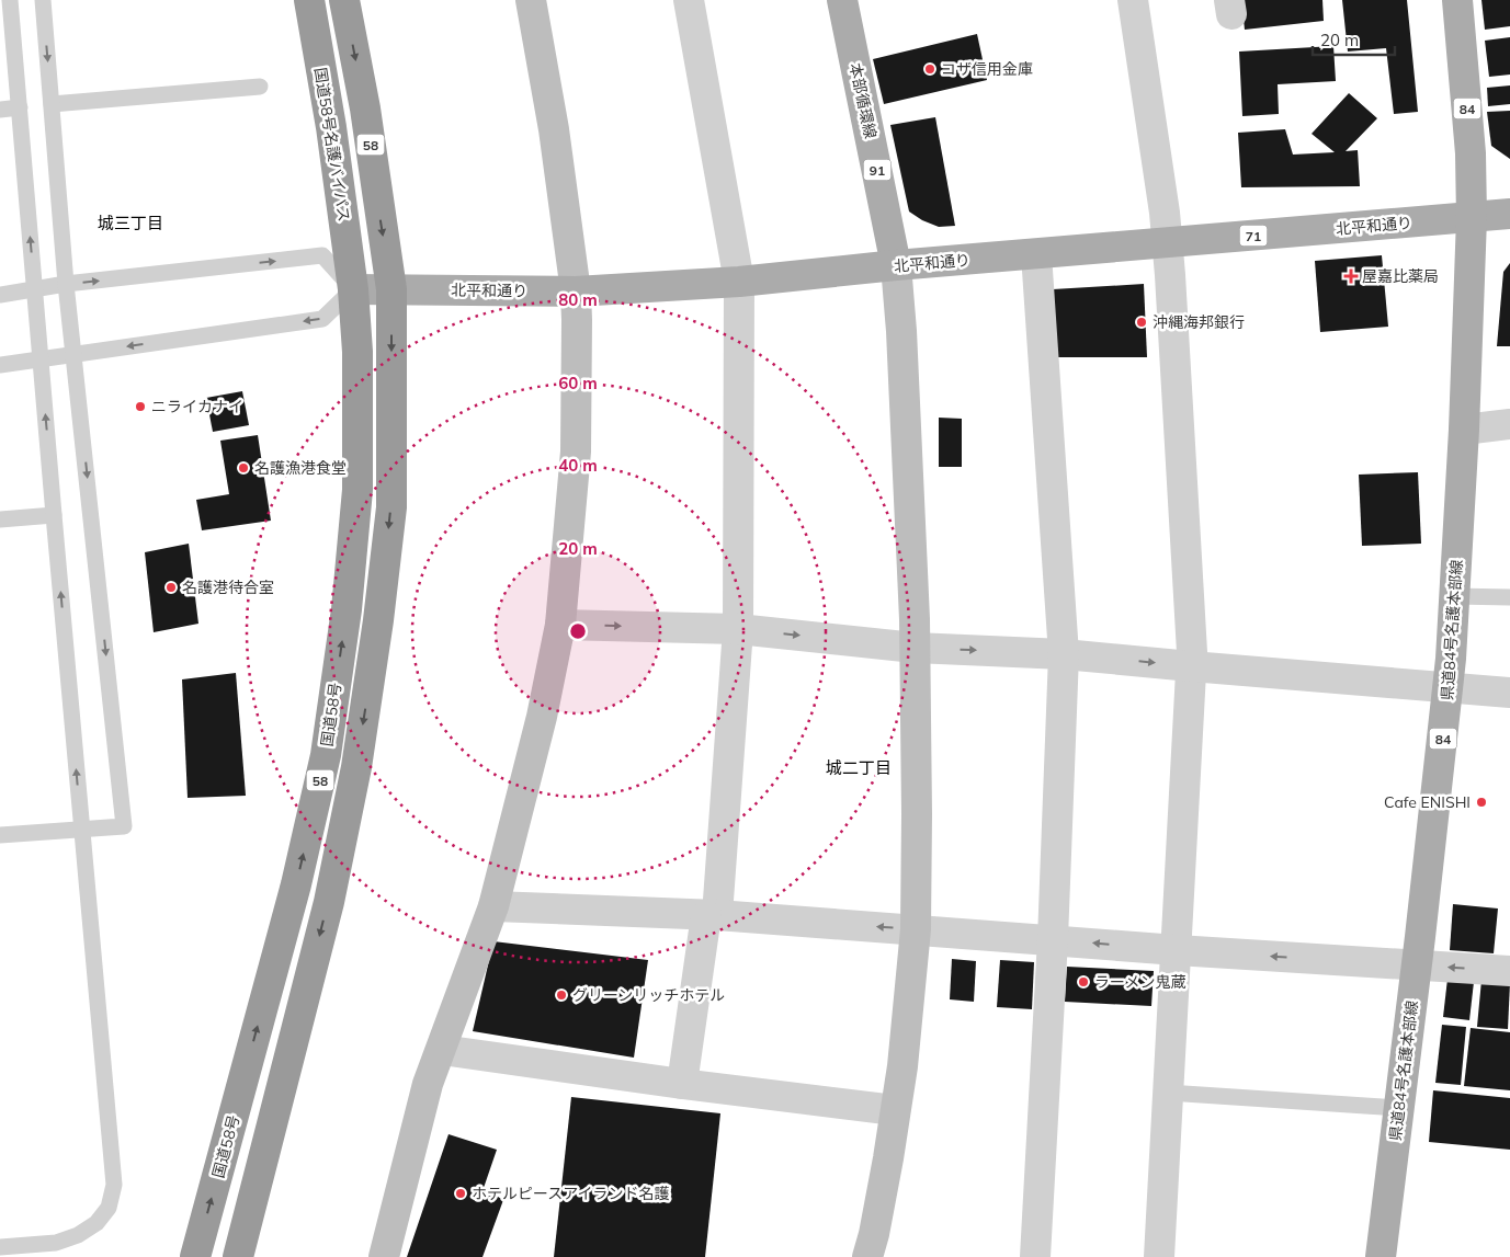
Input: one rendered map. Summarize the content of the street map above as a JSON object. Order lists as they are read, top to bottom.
{
  "streets": {
    "highway": ["国道58号名護バイパス", "58", "国道58号"],
    "main road": [
      "本部循環線",
      "84",
      "91",
      "北平和通り",
      "71",
      "県道84号名護本部線"
    ]
  },
  "crossings": [
    ["本部循環線", "北平和通り"],
    ["国道58号名護バイパス", "北平和通り"],
    ["国道58号名護バイパス", "国道58号"],
    ["58", "北平和通り"],
    ["北平和通り", "県道84号名護本部線"],
    ["北平和通り", "国道58号"]
  ],
  "districts": ["城三丁目", "城二丁目"],
  "places": {
    "other": [
      "コザ信用金庫",
      "沖縄海邦銀行",
      "ニライカナイ",
      "名護漁港食堂",
      "名護港待合室",
      "Cafe ENISHI",
      "ラーメン鬼蔵",
      "グリーンリッチホテル",
      "ホテルピースアイランド名護"
    ],
    "health": ["屋嘉比薬局"]
  },
  "scale_bar": "20 m",
  "rings": [
    "80 m",
    "60 m",
    "40 m",
    "20 m"
  ]
}
